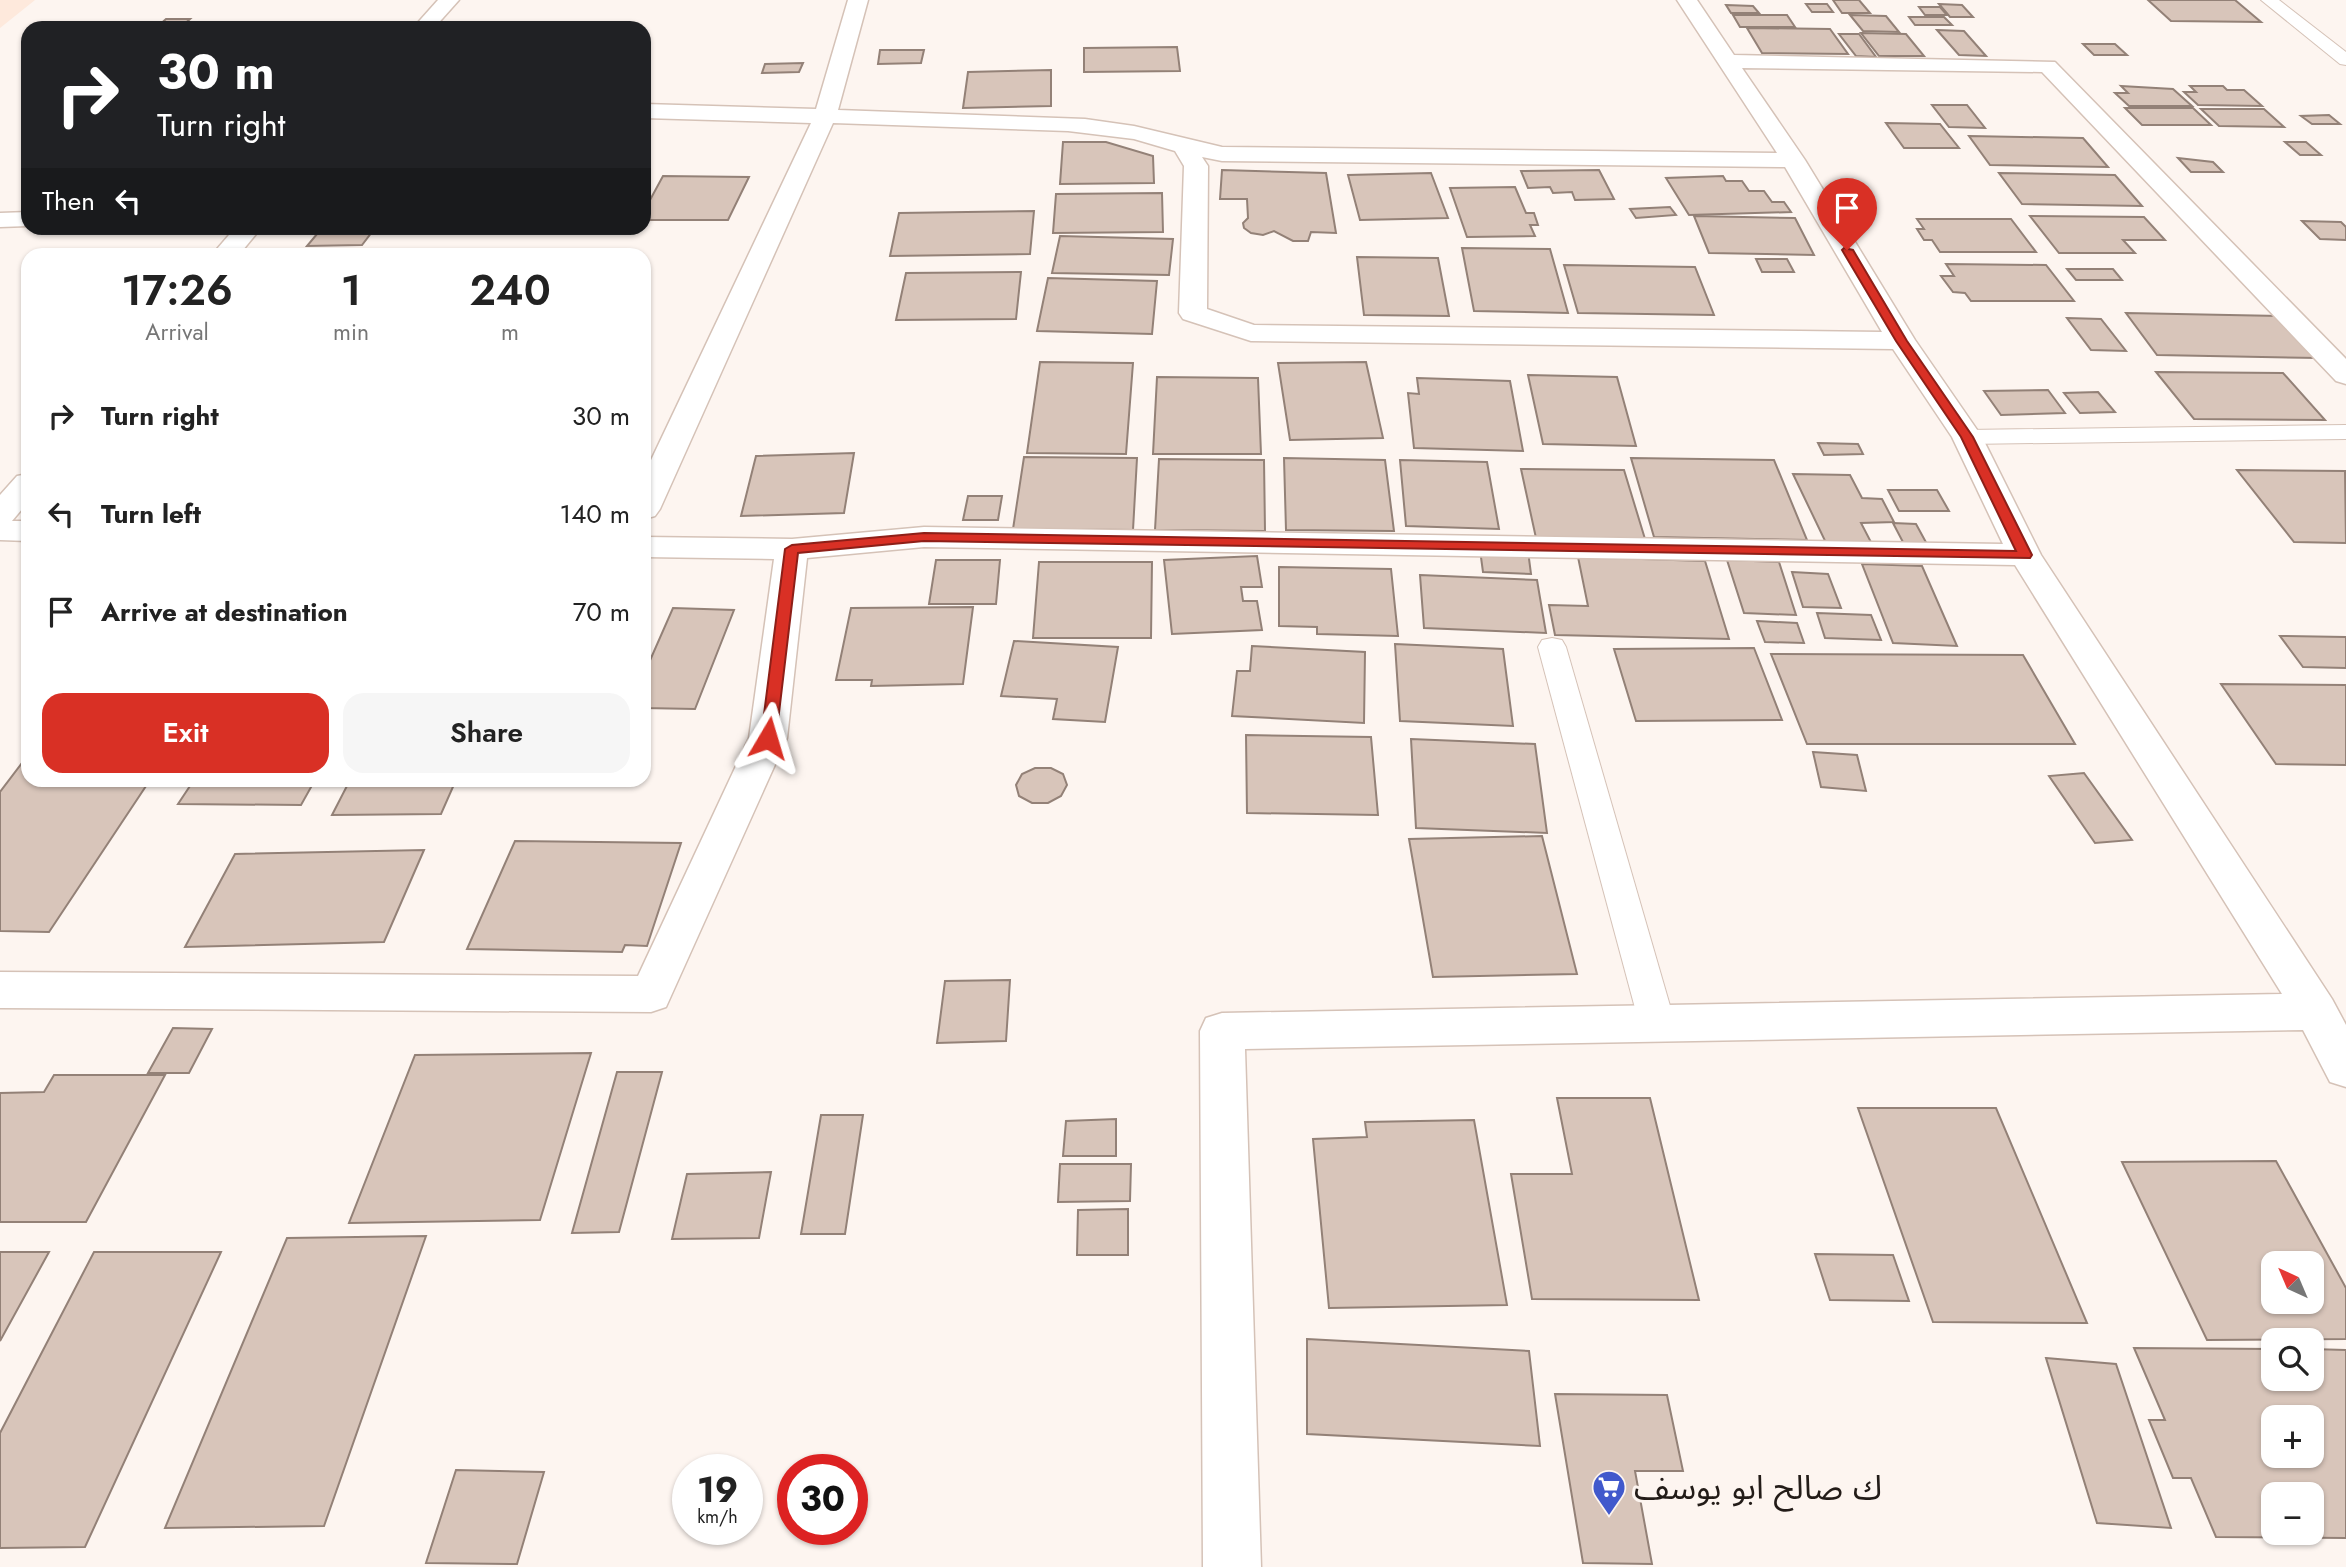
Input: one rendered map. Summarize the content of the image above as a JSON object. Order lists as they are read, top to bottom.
{
  "places": {
    "supermarket": ["ك صالح ابو يوسف"]
  },
  "north": "top left",
  "page": {
    "turn": ["30 m", "Turn right"],
    "then": "Then",
    "eta": [
      "17:26",
      "Arrival",
      "1",
      "min",
      "240",
      "m"
    ],
    "list": [
      {
        "name": "Turn right",
        "value": "30 m"
      },
      {
        "name": "Turn left",
        "value": "140 m"
      },
      {
        "name": "Arrive at destination",
        "value": "70 m"
      }
    ],
    "buttons": ["Exit", "Share"],
    "map_buttons": ["+", "−"],
    "speed": "19 km/h",
    "limit": "30"
  }
}
